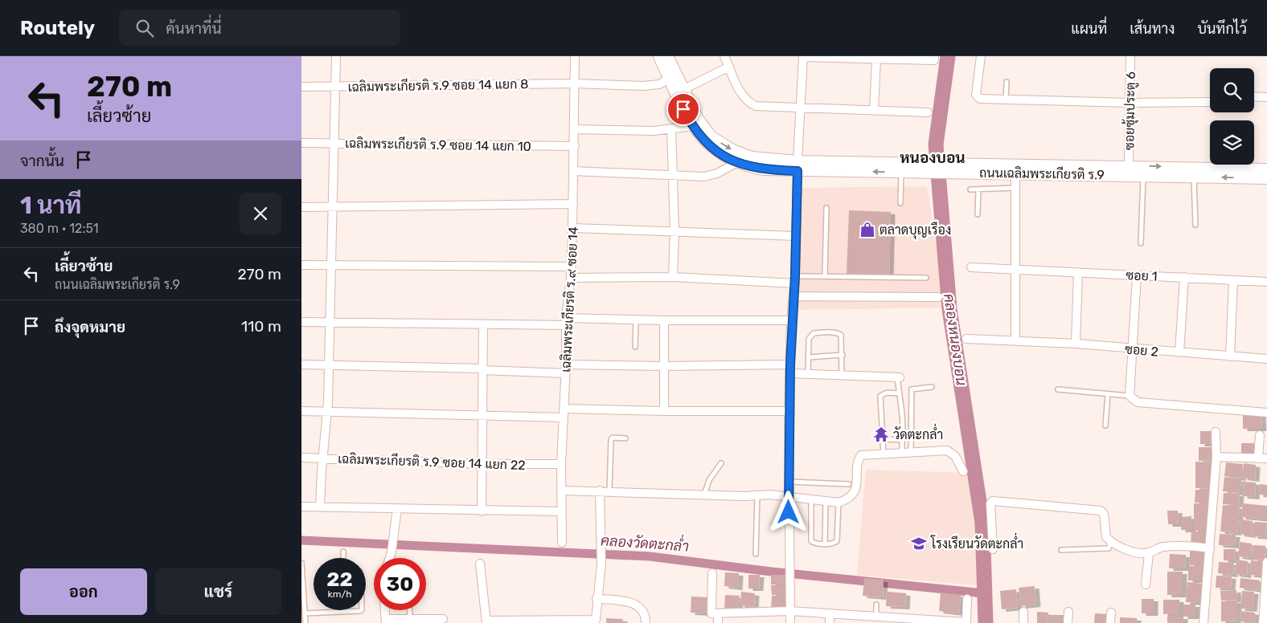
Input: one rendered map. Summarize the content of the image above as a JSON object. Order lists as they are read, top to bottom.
{
  "streets": {
    "main road": ["ถนนเฉลิมพระเกียรติ ร.9"],
    "street": [
      "เฉลิมพระเกียรติ ร.9 ซอย 14 แยก 8",
      "ซอยซุ้มประตู 6",
      "เฉลิมพระเกียรติ ร.9 ซอย 14 แยก 10",
      "ซอย 1",
      "เฉลิมพระเกียรติ ร.๙ ซอย 14",
      "ซอย 2",
      "เฉลิมพระเกียรติ ร.9 ซอย 14 แยก 22"
    ]
  },
  "crossings": [
    ["เฉลิมพระเกียรติ ร.9 ซอย 14 แยก 8", "ถนนเฉลิมพระเกียรติ ร.9"],
    ["เฉลิมพระเกียรติ ร.9 ซอย 14 แยก 8", "เฉลิมพระเกียรติ ร.๙ ซอย 14"],
    ["ซอยซุ้มประตู 6", "ถนนเฉลิมพระเกียรติ ร.9"],
    ["เฉลิมพระเกียรติ ร.9 ซอย 14 แยก 10", "เฉลิมพระเกียรติ ร.๙ ซอย 14"],
    ["เฉลิมพระเกียรติ ร.๙ ซอย 14", "เฉลิมพระเกียรติ ร.9 ซอย 14 แยก 22"]
  ],
  "districts": ["หนองบอน"],
  "water": ["คลองหนองบอน", "คลองวัดตะกล่ำ"],
  "places": {
    "shop": ["ตลาดบุญเรือง"],
    "temple": ["วัดตะกล่ำ"],
    "school or university": ["โรงเรียนวัดตะกล่ำ"]
  },
  "page": {
    "header": "Routely",
    "search": "ค้นหาที่นี่",
    "nav": ["แผนที่", "เส้นทาง", "บันทึกไว้"],
    "turn": ["270 m", "เลี้ยวซ้าย"],
    "then": "จากนั้น",
    "heading": ["1 นาที", "380 m · 12:51"],
    "list": [
      {
        "name": "เลี้ยวซ้าย",
        "note": "ถนนเฉลิมพระเกียรติ ร.9",
        "value": "270 m"
      },
      {
        "name": "ถึงจุดหมาย",
        "value": "110 m"
      }
    ],
    "speed": "22 km/h",
    "limit": "30",
    "buttons": ["ออก", "แชร์"]
  }
}
